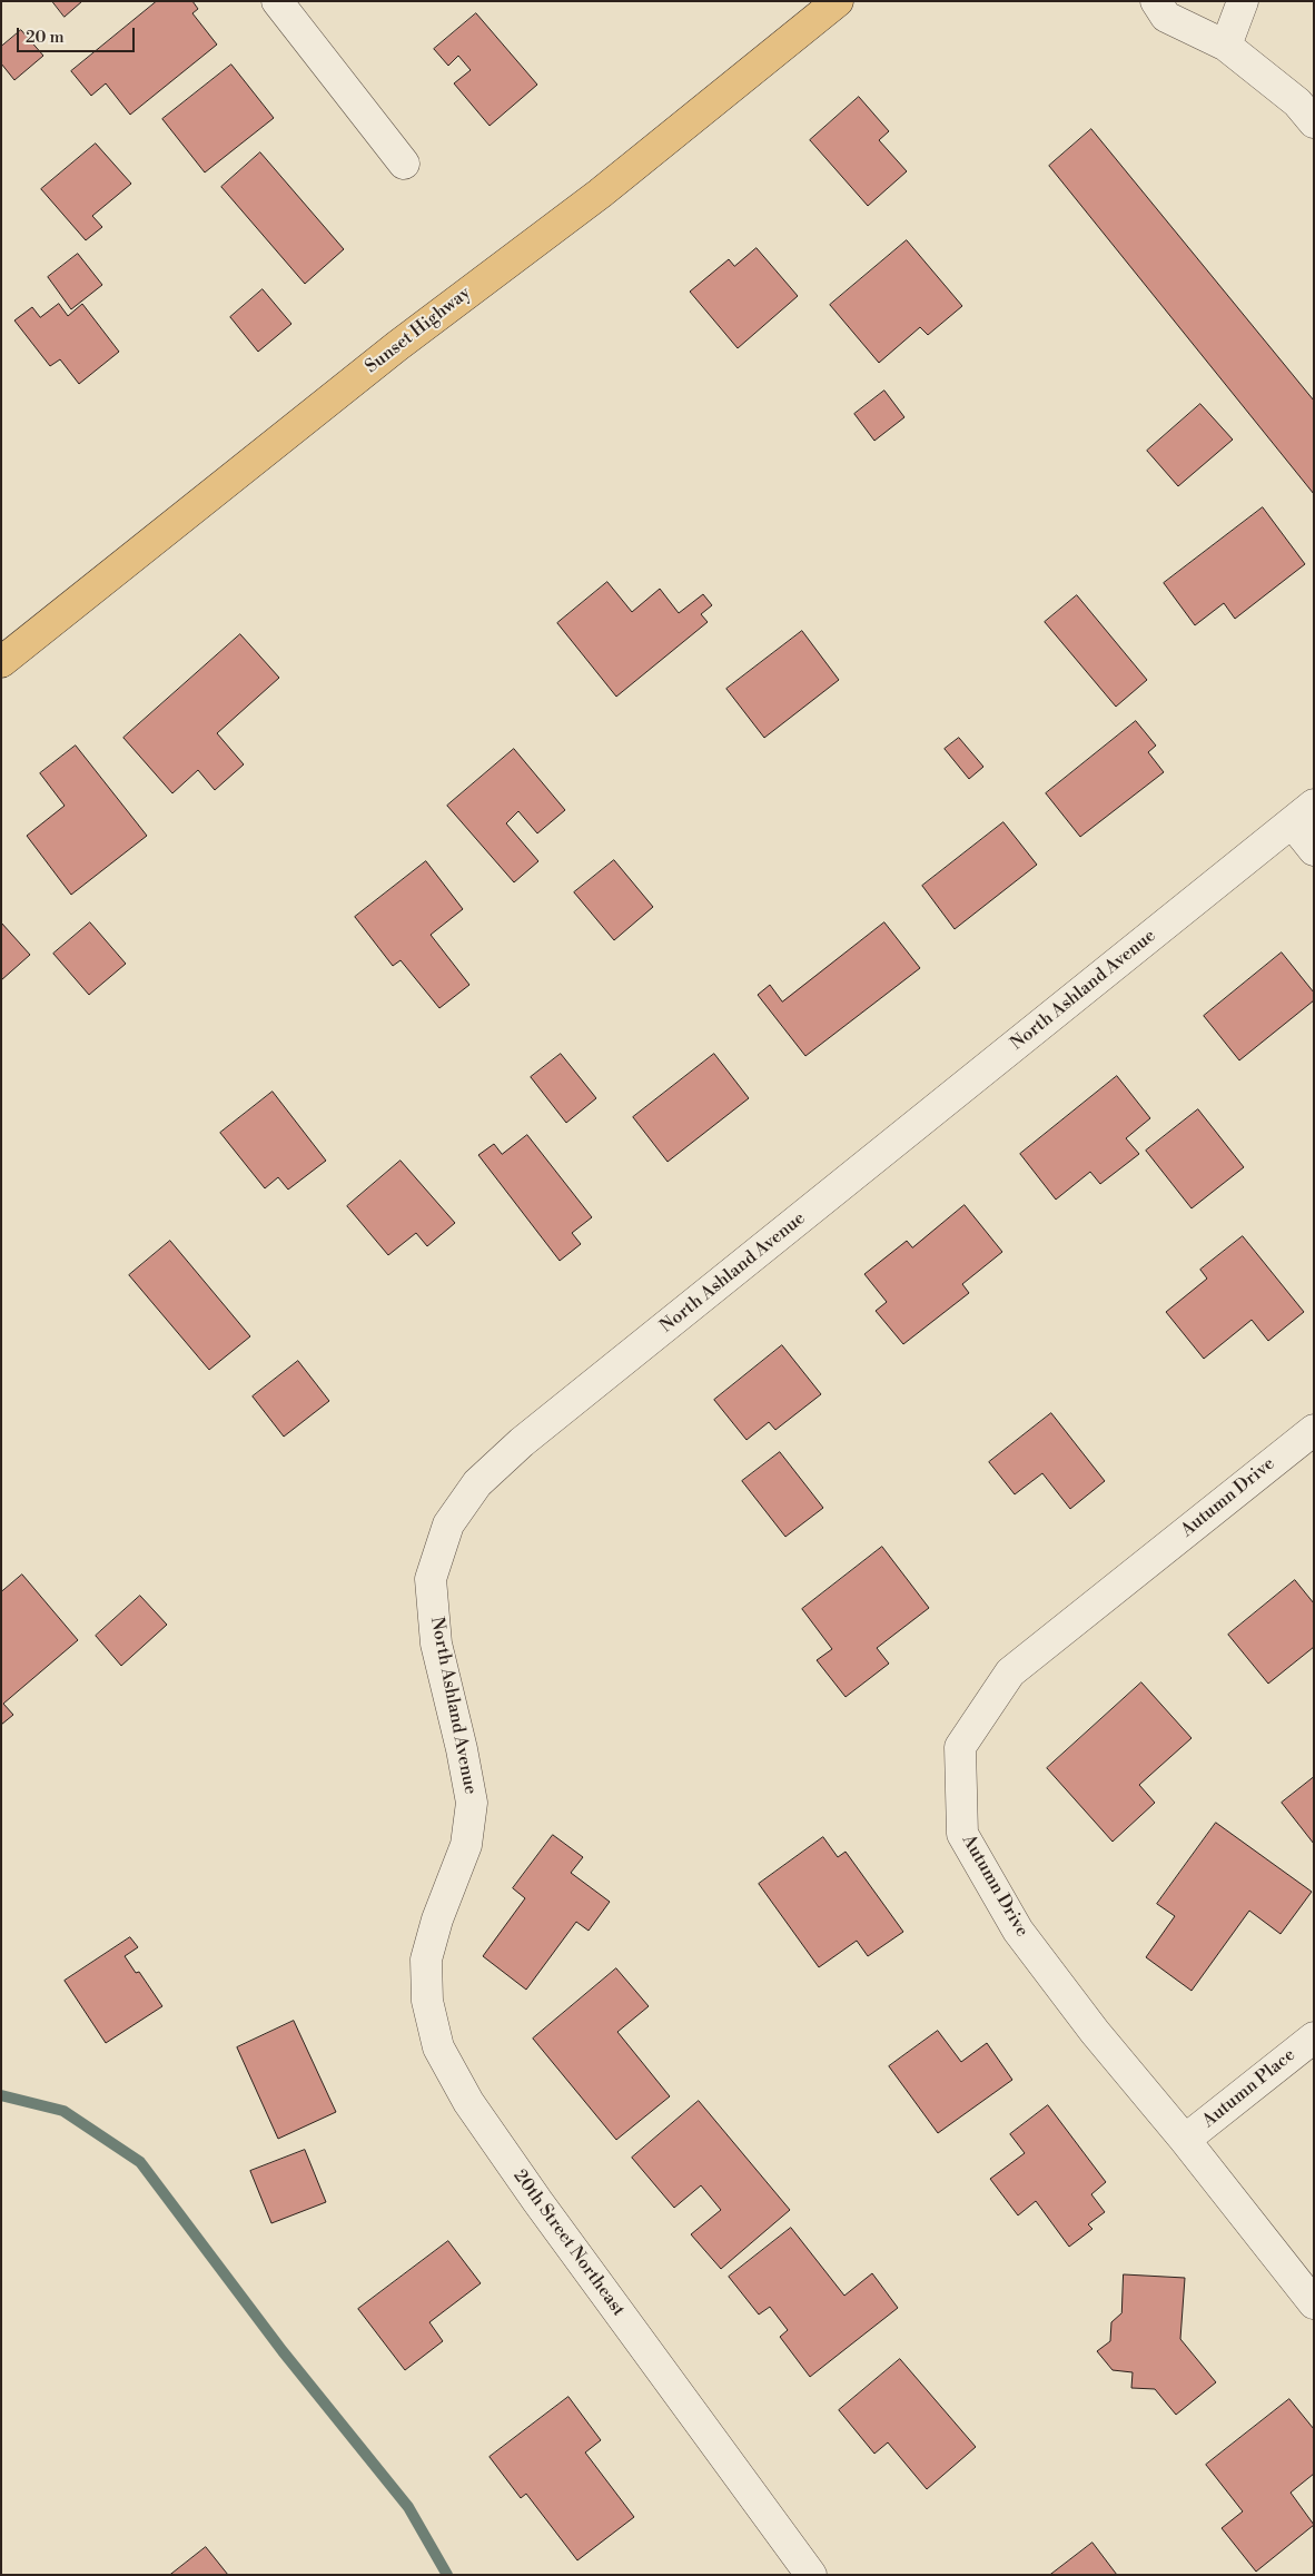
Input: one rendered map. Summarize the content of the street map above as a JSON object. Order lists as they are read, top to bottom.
{
  "streets": {
    "highway": ["Sunset Highway"],
    "street": [
      "North Ashland Avenue",
      "Autumn Drive",
      "Autumn Place",
      "20th Street Northeast"
    ]
  },
  "crossings": [
    ["North Ashland Avenue", "20th Street Northeast"],
    ["Autumn Drive", "Autumn Place"]
  ],
  "scale_bar": "20 m"
}
